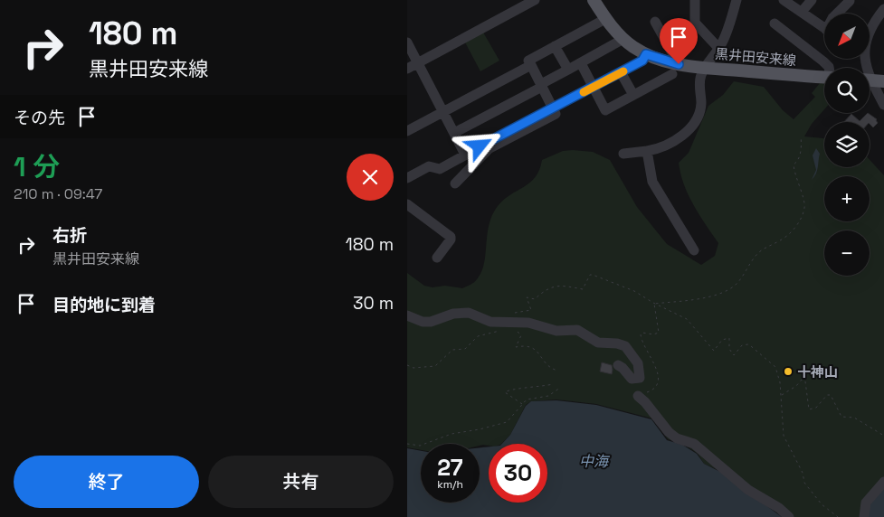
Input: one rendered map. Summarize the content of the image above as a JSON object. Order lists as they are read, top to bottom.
{
  "streets": {
    "main road": ["黒井田安来線"]
  },
  "water": ["中海"],
  "places": ["十神山"],
  "north": "bottom left",
  "page": {
    "turn": ["180 m", "黒井田安来線"],
    "map_buttons": ["+", "−"],
    "then": "その先",
    "heading": ["1 分", "210 m · 09:47"],
    "list": [
      {
        "name": "右折",
        "note": "黒井田安来線",
        "value": "180 m"
      },
      {
        "name": "目的地に到着",
        "value": "30 m"
      }
    ],
    "speed": "27 km/h",
    "limit": "30",
    "buttons": ["終了", "共有"]
  }
}
